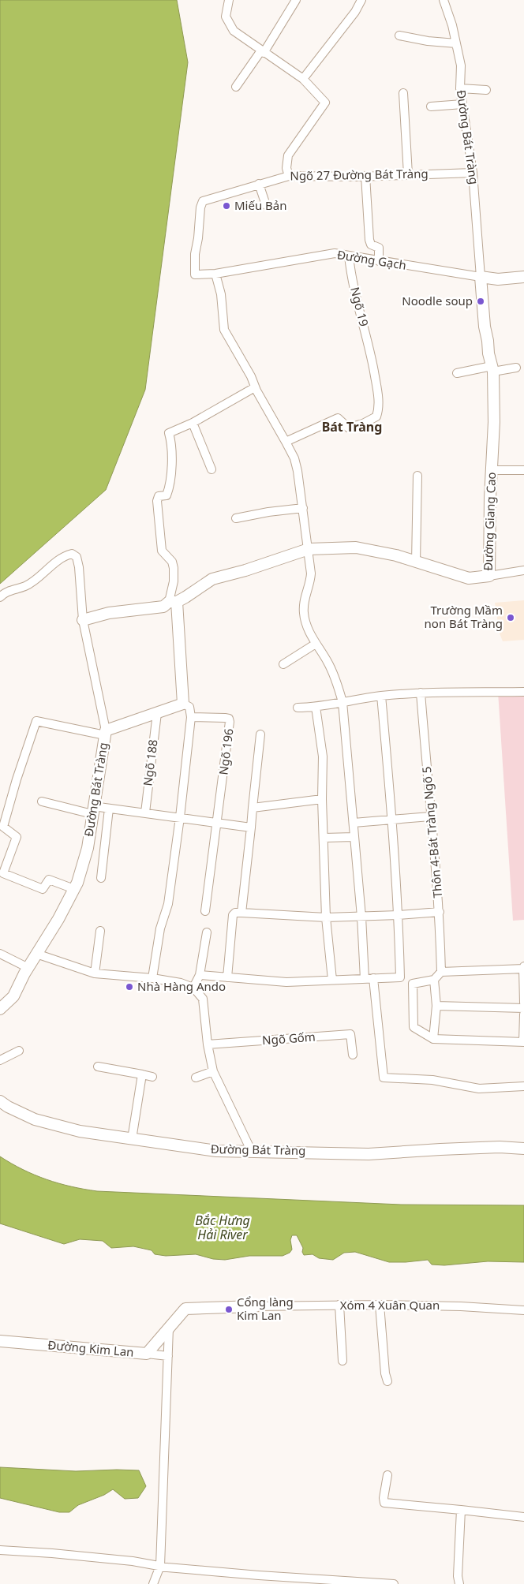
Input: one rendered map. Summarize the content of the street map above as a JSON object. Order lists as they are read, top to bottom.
{
  "streets": {
    "street": [
      "Đường Bát Tràng",
      "Ngõ 27 Đường Bát Tràng",
      "Đường Gạch",
      "Ngõ 19",
      "Đường Giang Cao",
      "Ngõ 196",
      "Ngõ 188",
      "Thôn 4-Bát Tràng Ngõ 5",
      "Ngõ Gốm",
      "Xóm 4 Xuân Quan",
      "Đường Kim Lan"
    ]
  },
  "crossings": [
    ["Đường Bát Tràng", "Ngõ 27 Đường Bát Tràng"],
    ["Đường Bát Tràng", "Đường Gạch"],
    ["Đường Bát Tràng", "Đường Giang Cao"],
    ["Đường Bát Tràng", "Ngõ 188"],
    ["Ngõ 27 Đường Bát Tràng", "Đường Gạch"],
    ["Đường Gạch", "Ngõ 19"],
    ["Đường Gạch", "Đường Giang Cao"],
    ["Xóm 4 Xuân Quan", "Đường Kim Lan"]
  ],
  "districts": ["Bát Tràng"],
  "water": ["Bắc Hưng Hải River"],
  "places": [
    "Miếu Bản",
    "Noodle soup",
    "Trường Mầm non Bát Tràng",
    "Nhà Hàng Ando",
    "Cổng làng Kim Lan"
  ]
}
